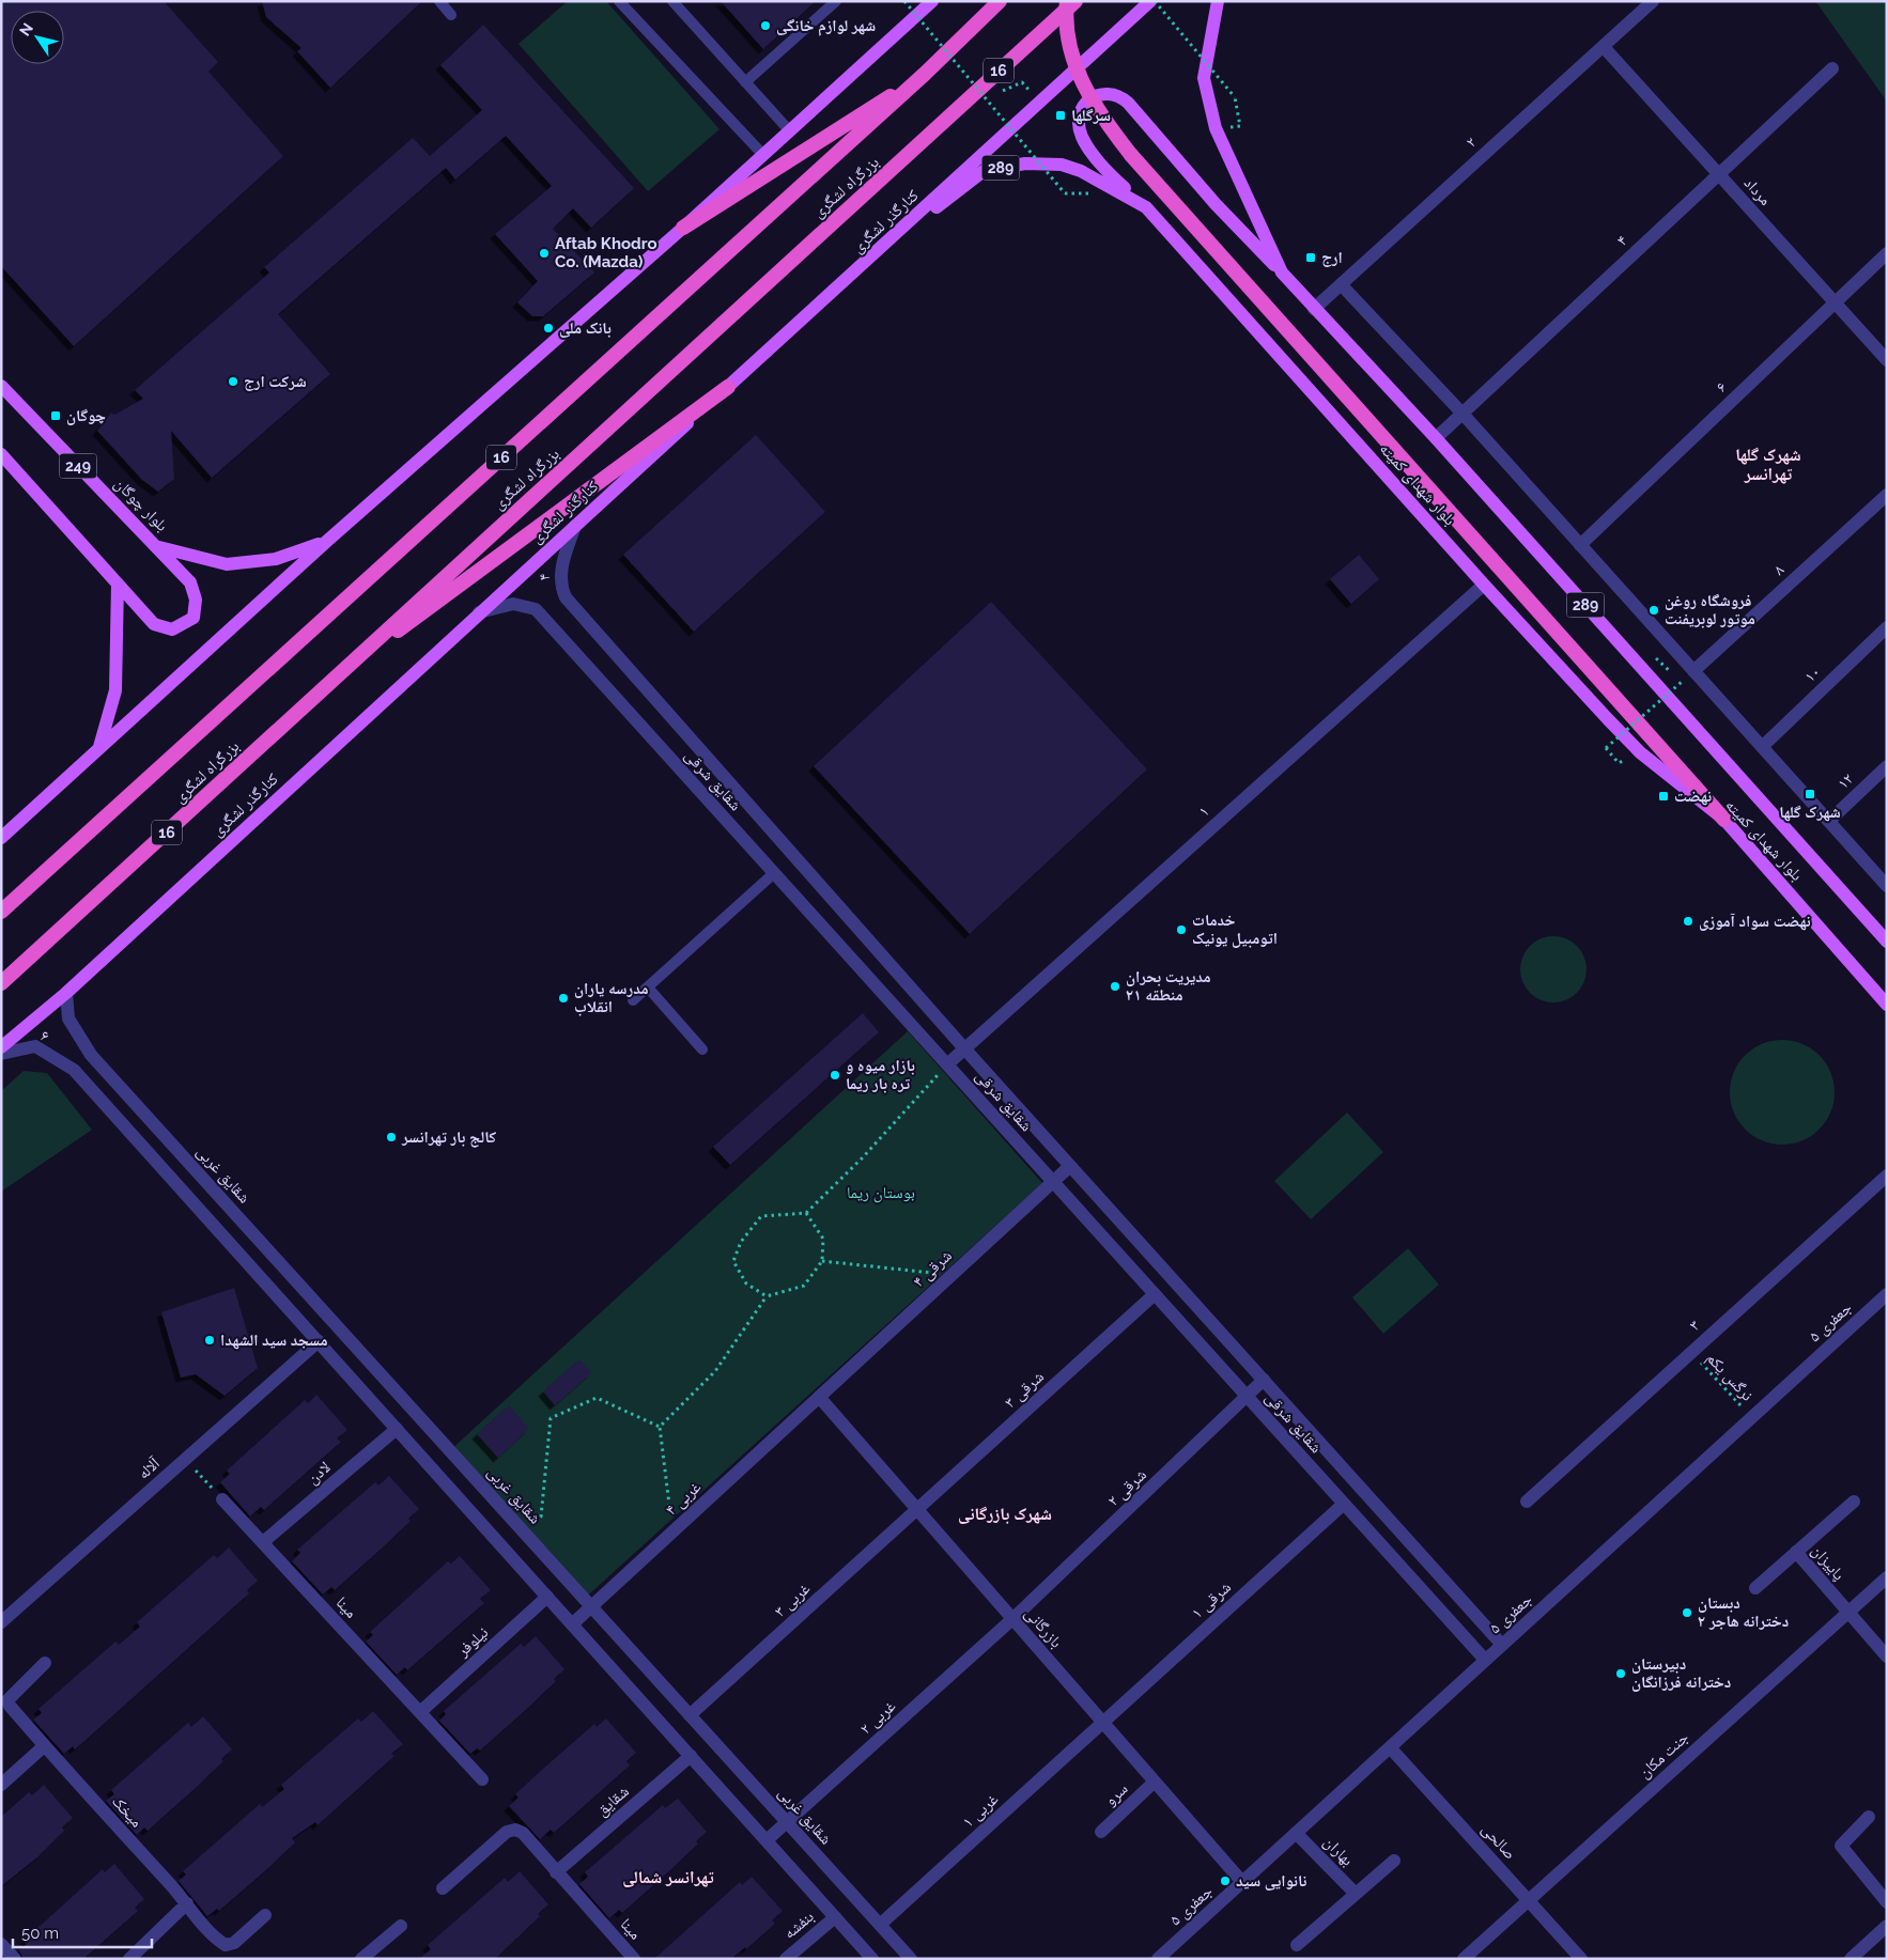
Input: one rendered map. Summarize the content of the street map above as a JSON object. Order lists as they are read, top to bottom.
{
  "streets": {
    "highway": ["16", "بزرگراه لشگری"],
    "main road": [
      "289",
      "کنارگذر لشگری",
      "249",
      "بلوار شهدای کمیته",
      "بلوار چوگان"
    ],
    "street": [
      "۲",
      "مرداد",
      "۴",
      "۶",
      "۸",
      "۱۰",
      "شقایق شرقی",
      "۱۲",
      "۱",
      "شقایق غربی",
      "۴ شرقی",
      "جعفری ۵",
      "۳",
      "۳ شرقی",
      "آلاله",
      "لادن",
      "۲ شرقی",
      "۴ غربی",
      "پاییزان",
      "۳ غربی",
      "۱ شرقی",
      "مینا",
      "بازرگانی",
      "نیلوفر",
      "۲ غربی",
      "جنت مکان",
      "سرو",
      "شقایق",
      "۱ غربی",
      "میخک",
      "صالحی",
      "بهاران",
      "بنفشه"
    ],
    "path": ["نرگس یکم"]
  },
  "crossings": [
    ["۲", "مرداد"],
    ["۲", "بلوار شهدای کمیته"],
    ["مرداد", "۴"],
    ["مرداد", "۶"],
    ["کنارگذر لشگری", "۴"],
    ["کنارگذر لشگری", "بلوار شهدای کمیته"],
    ["کنارگذر لشگری", "شقایق شرقی"],
    ["کنارگذر لشگری", "شقایق غربی"],
    ["۴", "بلوار شهدای کمیته"],
    ["۴", "شقایق شرقی"],
    ["بلوار شهدای کمیته", "۱"],
    ["شقایق شرقی", "۱"],
    ["شقایق شرقی", "۴ شرقی"],
    ["شقایق شرقی", "جعفری ۵"],
    ["شقایق شرقی", "۳ شرقی"],
    ["شقایق شرقی", "۲ شرقی"],
    ["شقایق شرقی", "۱ شرقی"],
    ["شقایق غربی", "۴ غربی"],
    ["شقایق غربی", "۳ غربی"],
    ["شقایق غربی", "۲ غربی"],
    ["شقایق غربی", "۱ غربی"],
    ["۴ شرقی", "۴ غربی"],
    ["۴ شرقی", "بازرگانی"],
    ["جعفری ۵", "نرگس یکم"],
    ["جعفری ۵", "بازرگانی"],
    ["جعفری ۵", "صالحی"],
    ["جعفری ۵", "بهاران"],
    ["۳", "نرگس یکم"],
    ["۳ شرقی", "۳ غربی"],
    ["۳ شرقی", "بازرگانی"],
    ["لادن", "مینا"],
    ["۲ شرقی", "بازرگانی"],
    ["۲ شرقی", "۲ غربی"],
    ["۴ غربی", "بازرگانی"],
    ["پاییزان", "جنت مکان"],
    ["۳ غربی", "بازرگانی"],
    ["۱ شرقی", "بازرگانی"],
    ["۱ شرقی", "۱ غربی"],
    ["مینا", "نیلوفر"],
    ["مینا", "شقایق"],
    ["بازرگانی", "۲ غربی"],
    ["بازرگانی", "سرو"],
    ["بازرگانی", "۱ غربی"],
    ["جنت مکان", "صالحی"]
  ],
  "districts": ["شهرک گلها تهرانسر", "شهرک بازرگانی", "تهرانسر شمالی"],
  "parks": ["بوستان ریما"],
  "places": {
    "other": [
      "شهر لوازم خانگی",
      "Aftab Khodro Co. (Mazda)",
      "بانک ملی",
      "شرکت ارج",
      "فروشگاه روغن موتور لوبریفنت",
      "نهضت سواد آموزی",
      "خدمات اتومبیل یونیک",
      "مدیریت بحران منطقه ۲۱",
      "مدرسه یاران انقلاب",
      "بازار میوه و تره بار ریما",
      "کالج بار تهرانسر",
      "مسجد سید الشهدا",
      "دبستان دخترانه هاجر ۲",
      "دبیرستان دخترانه فرزانگان",
      "نانوایی سید"
    ],
    "transit": [
      "سرگلها",
      "ارج",
      "چوگان",
      "شهرک گلها",
      "نهضت"
    ]
  },
  "scale_bar": "50 m",
  "north": "top left"
}
